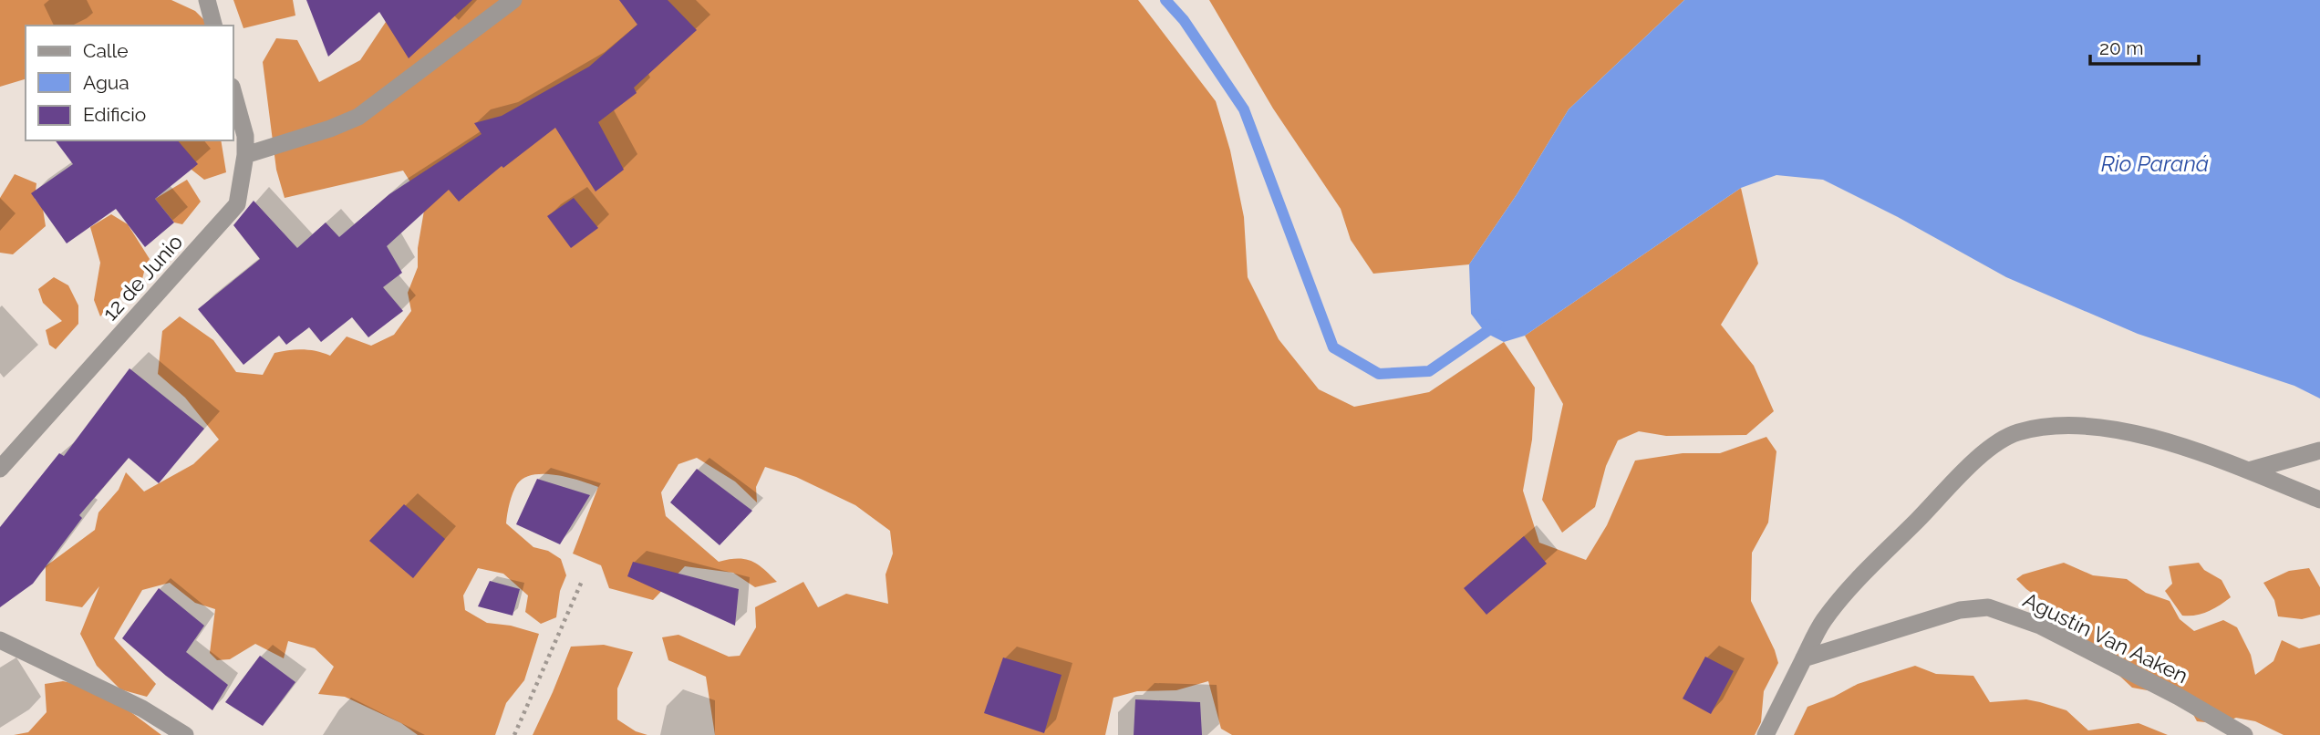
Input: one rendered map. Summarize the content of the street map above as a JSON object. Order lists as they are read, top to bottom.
{
  "streets": {
    "street": ["12 de Junio", "Agustín Van Aaken"]
  },
  "water": ["Rio Paraná"],
  "legend": ["Calle", "Agua", "Edificio"],
  "scale_bar": "20 m"
}
